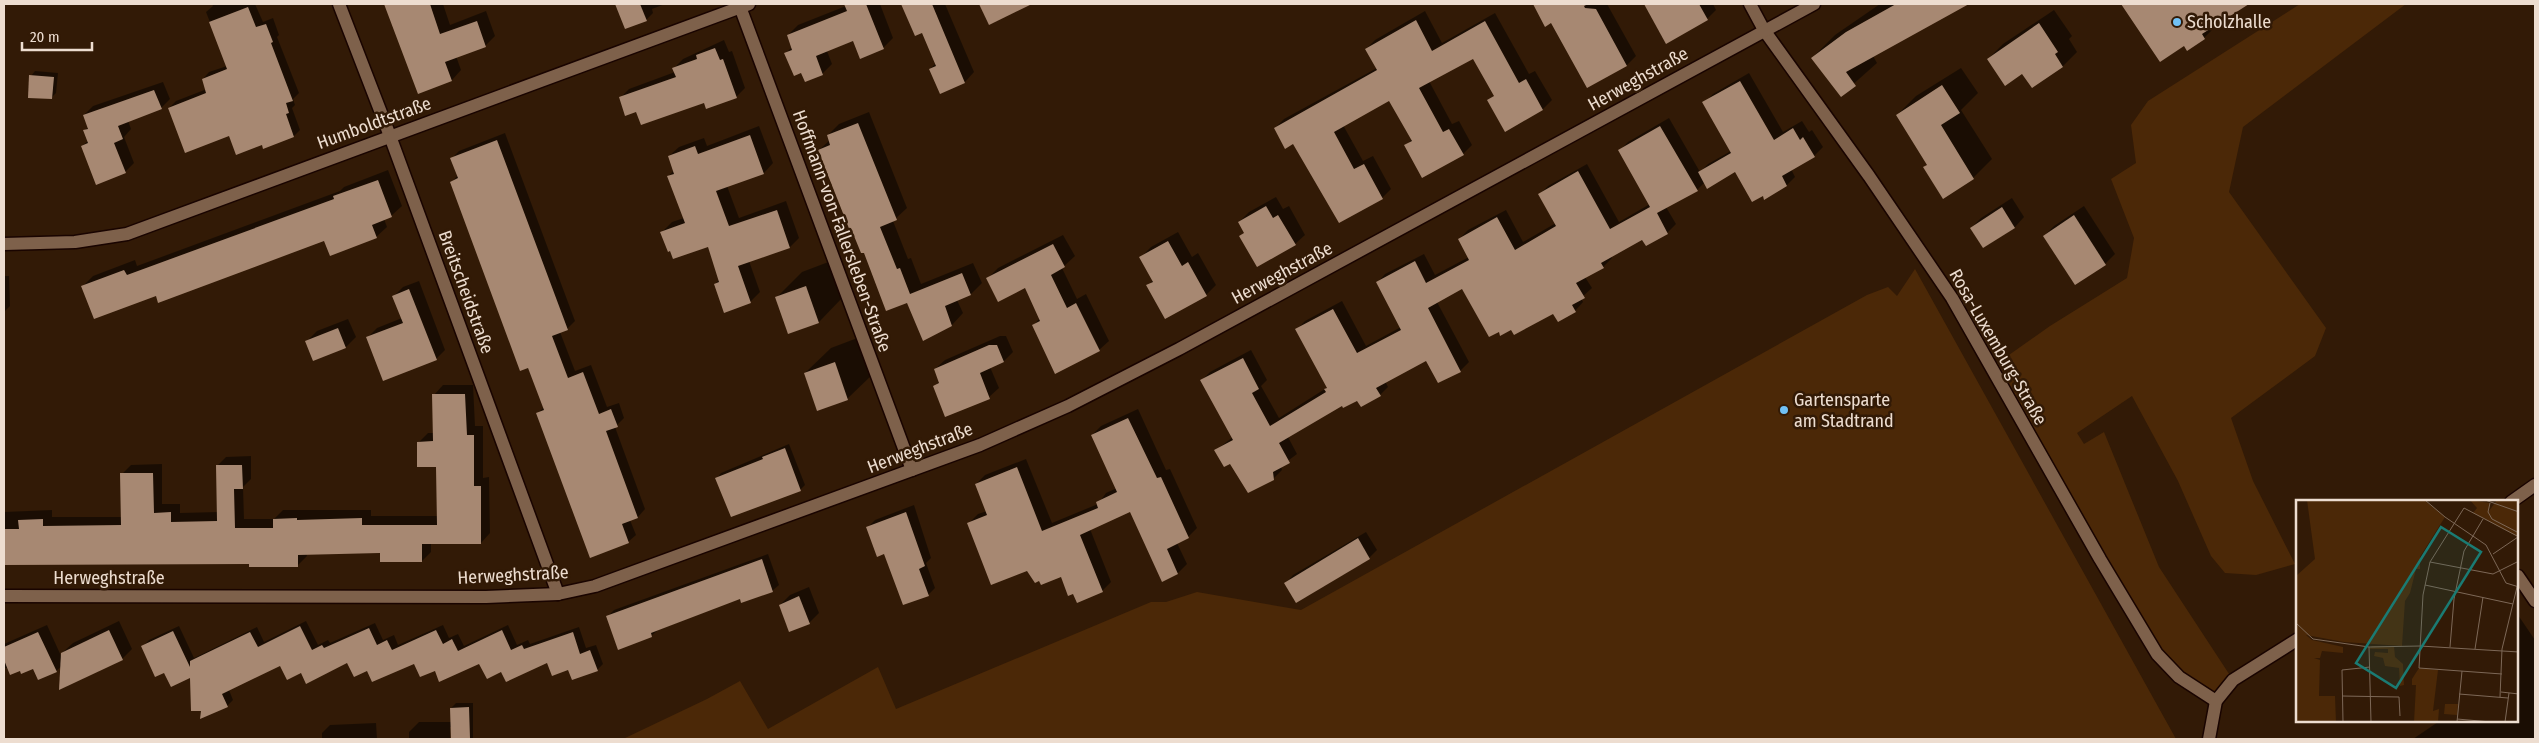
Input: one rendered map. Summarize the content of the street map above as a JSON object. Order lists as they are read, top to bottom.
{
  "streets": {
    "street": [
      "Herweghstraße",
      "Humboldtstraße",
      "Hoffmann-von-Fallersleben-Straße",
      "Breitscheidstraße",
      "Rosa-Luxemburg-Straße"
    ]
  },
  "crossings": [
    ["Herweghstraße", "Hoffmann-von-Fallersleben-Straße"],
    ["Herweghstraße", "Breitscheidstraße"],
    ["Herweghstraße", "Rosa-Luxemburg-Straße"],
    ["Humboldtstraße", "Hoffmann-von-Fallersleben-Straße"],
    ["Humboldtstraße", "Breitscheidstraße"]
  ],
  "places": ["Scholzhalle", "Gartensparte am Stadtrand"],
  "scale_bar": "20 m"
}
